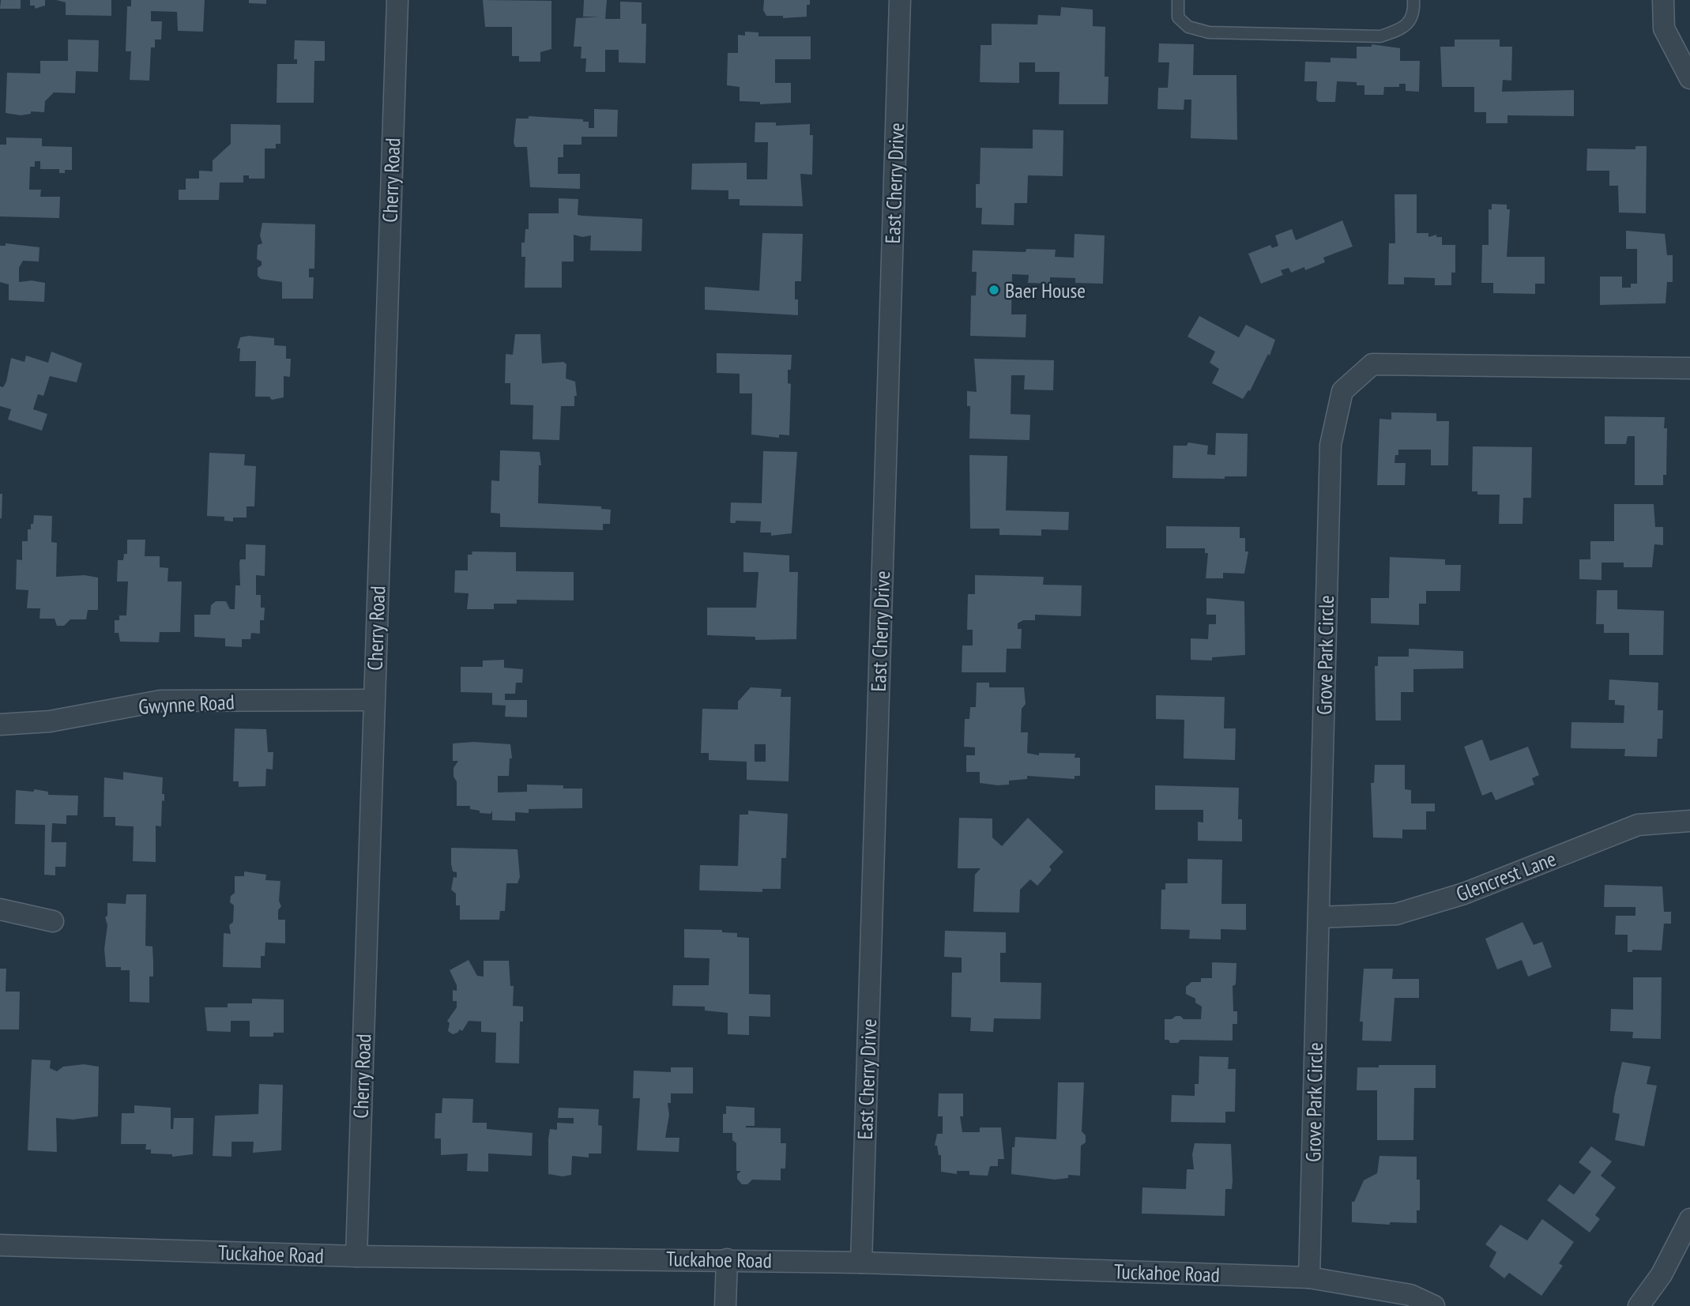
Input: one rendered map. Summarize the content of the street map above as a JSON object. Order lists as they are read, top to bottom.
{
  "streets": {
    "street": [
      "Cherry Road",
      "East Cherry Drive",
      "Grove Park Circle",
      "Gwynne Road",
      "Glencrest Lane",
      "Tuckahoe Road"
    ]
  },
  "crossings": [
    ["Cherry Road", "Gwynne Road"],
    ["Cherry Road", "Tuckahoe Road"],
    ["East Cherry Drive", "Tuckahoe Road"],
    ["Grove Park Circle", "Glencrest Lane"],
    ["Grove Park Circle", "Tuckahoe Road"]
  ],
  "places": ["Baer House"]
}
